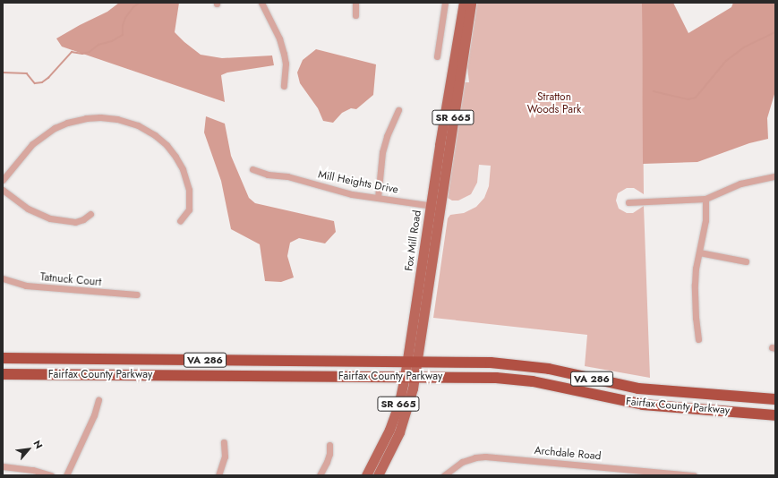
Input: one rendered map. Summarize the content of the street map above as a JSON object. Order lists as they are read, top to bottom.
{
  "streets": {
    "highway": ["VA 286", "Fairfax County Parkway"],
    "main road": ["SR 665", "Fox Mill Road"],
    "street": ["Mill Heights Drive", "Tatnuck Court", "Archdale Road"]
  },
  "crossings": [
    ["Mill Heights Drive", "Fox Mill Road"],
    ["Fox Mill Road", "Fairfax County Parkway"]
  ],
  "parks": ["Stratton Woods Park"],
  "north": "top right"
}
